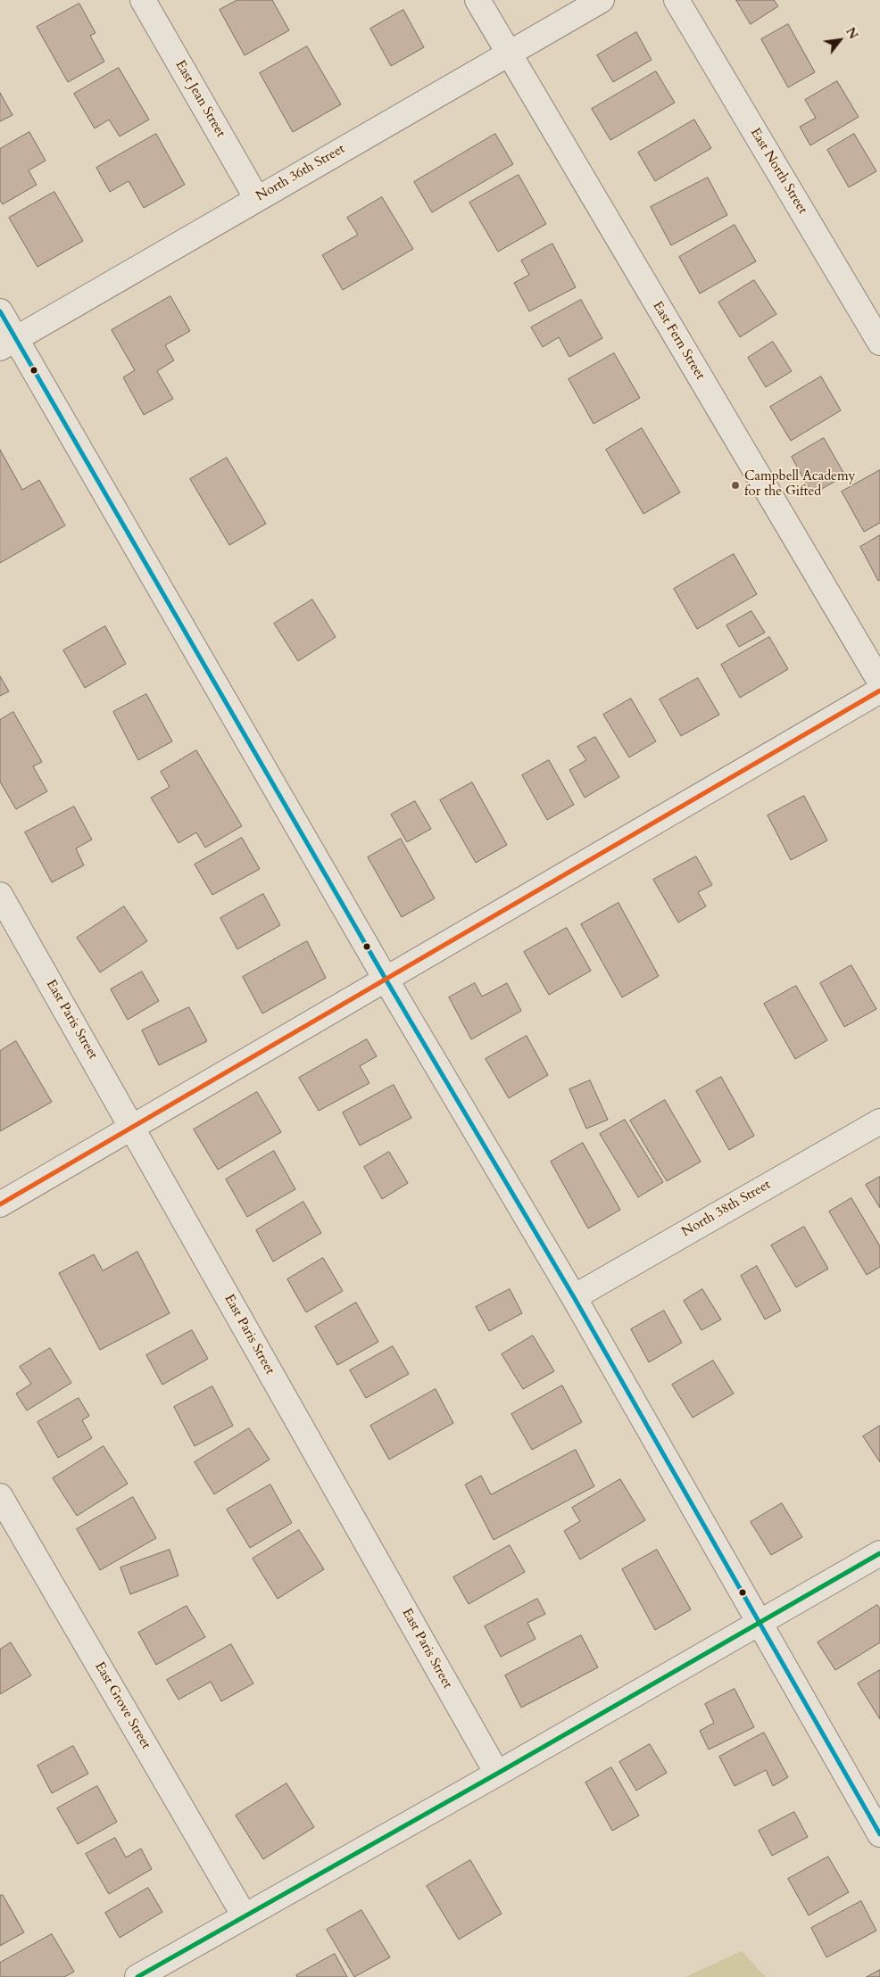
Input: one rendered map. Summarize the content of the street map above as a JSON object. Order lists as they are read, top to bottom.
{
  "streets": {
    "street": [
      "East Jean Street",
      "East North Street",
      "North 36th Street",
      "East Fern Street",
      "East Paris Street",
      "North 38th Street",
      "East Grove Street"
    ]
  },
  "crossings": [
    ["East Jean Street", "North 36th Street"],
    ["North 36th Street", "East Fern Street"]
  ],
  "places": ["Campbell Academy for the Gifted"],
  "north": "top right"
}
